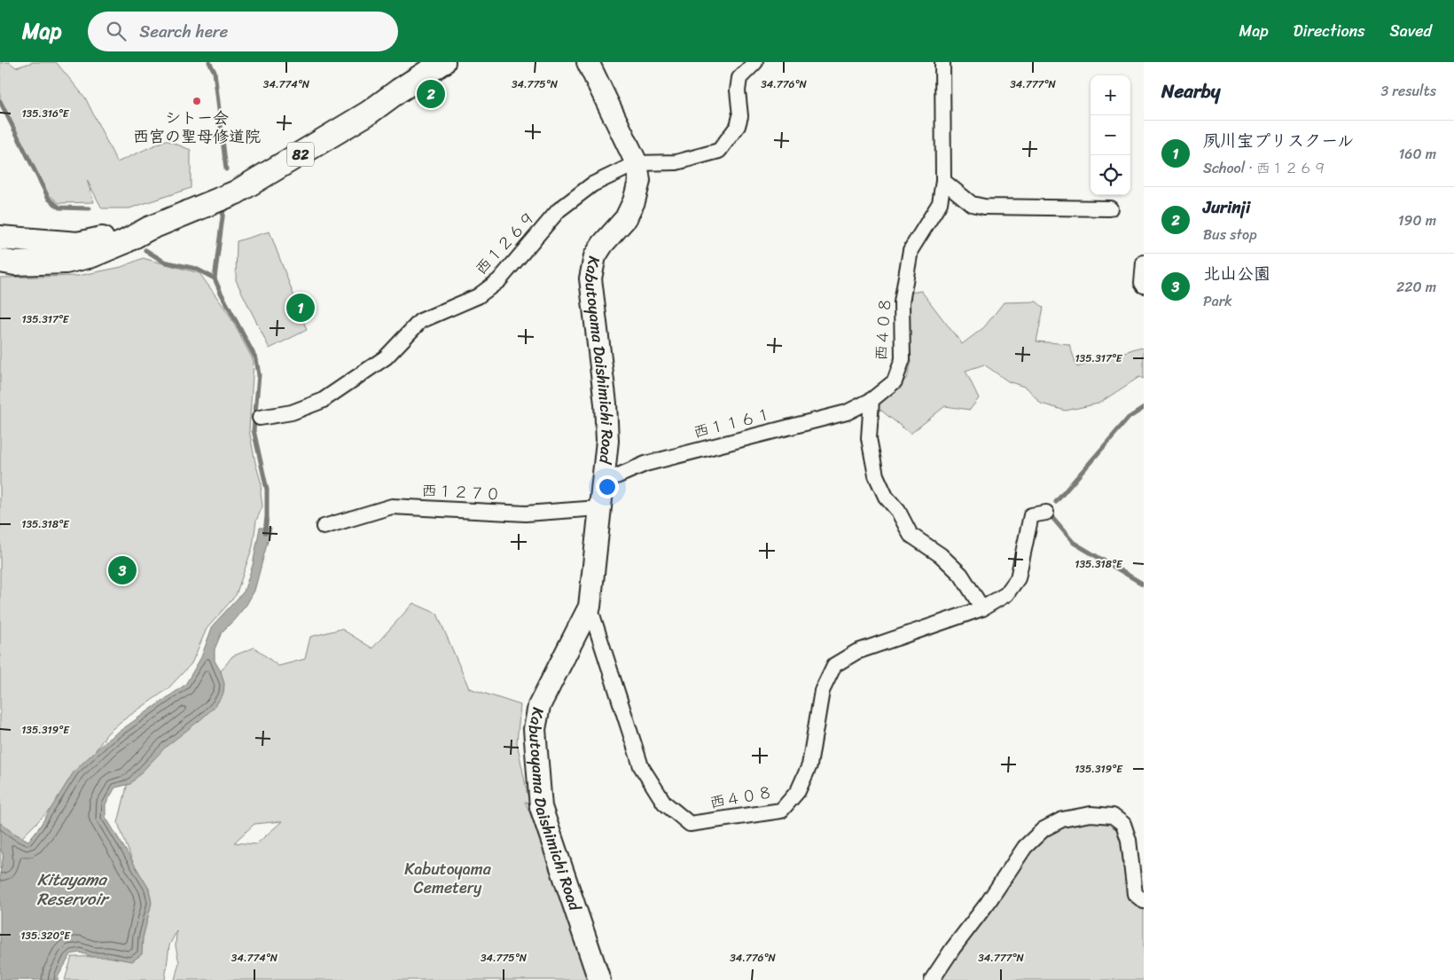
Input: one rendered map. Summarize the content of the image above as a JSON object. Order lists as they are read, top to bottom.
{
  "streets": {
    "main road": ["82"],
    "street": [
      "西１２６９",
      "西４０８",
      "Kabutoyama Daishimichi Road",
      "西１１６１",
      "西１２７０"
    ]
  },
  "crossings": [
    ["西１２６９", "Kabutoyama Daishimichi Road"],
    ["西４０８", "Kabutoyama Daishimichi Road"],
    ["西４０８", "西１１６１"],
    ["Kabutoyama Daishimichi Road", "西１１６１"],
    ["Kabutoyama Daishimichi Road", "西１２７０"]
  ],
  "water": ["Kitayama Reservoir"],
  "parks": ["Kabutoyama Cemetery"],
  "places": ["シトー会 西宮の聖母修道院"],
  "page": {
    "header": "Map",
    "search": "Search here",
    "nav": ["Map", "Directions", "Saved"],
    "heading": ["Nearby", "3 results"],
    "map_buttons": ["+", "−"],
    "pins": ["2", "1", "3"],
    "list": [
      {
        "mark": "1",
        "name": "夙川宝プリスクール",
        "note": "School · 西１２６９",
        "value": "160 m"
      },
      {
        "mark": "2",
        "name": "Jurinji",
        "note": "Bus stop",
        "value": "190 m"
      },
      {
        "mark": "3",
        "name": "北山公園",
        "note": "Park",
        "value": "220 m"
      }
    ]
  },
  "coordinates": [
    "34.774°N",
    "34.775°N",
    "34.776°N",
    "34.777°N",
    "135.316°E",
    "135.317°E",
    "135.318°E",
    "135.319°E",
    "135.320°E"
  ]
}
